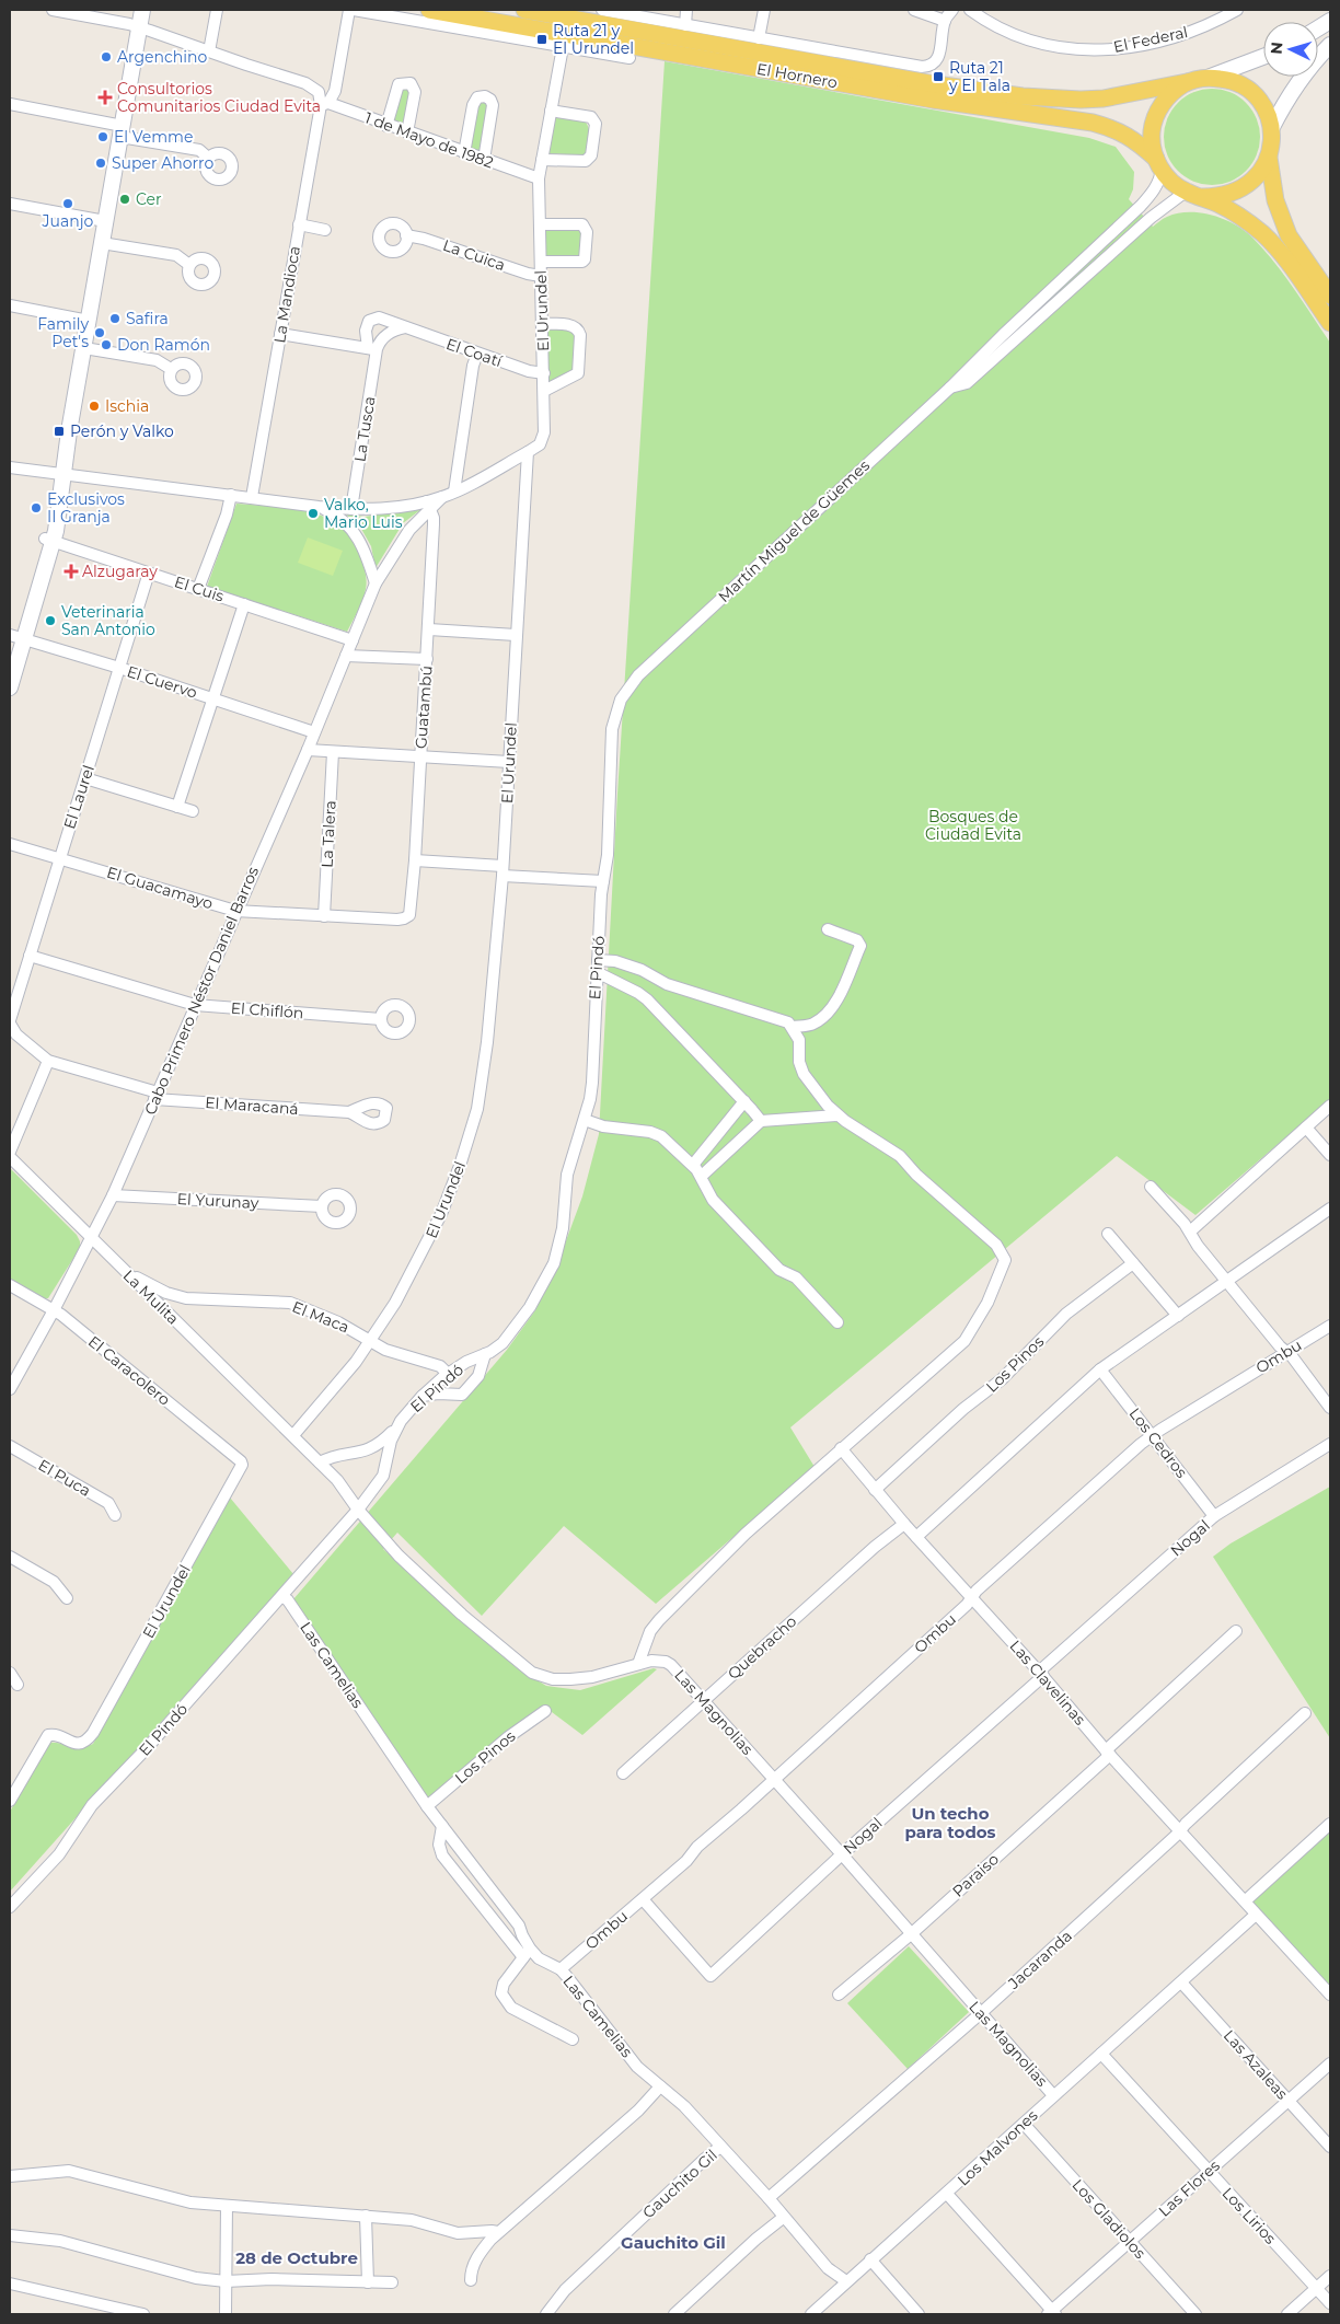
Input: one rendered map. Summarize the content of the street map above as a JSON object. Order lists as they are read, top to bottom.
{
  "streets": {
    "main road": ["El Hornero"],
    "street": [
      "El Federal",
      "1 de Mayo de 1982",
      "La Cuica",
      "La Mandioca",
      "El Urundel",
      "El Coatí",
      "La Tusca",
      "Martín Miguel de Güemes",
      "El Cuis",
      "El Cuervo",
      "Guatambú",
      "El Laurel",
      "La Talera",
      "El Guacamayo",
      "El Pindó",
      "Cabo Primero Néstor Daniel Barros",
      "El Chiflón",
      "El Maracaná",
      "El Yurunay",
      "La Mulita",
      "El Maca",
      "Ombu",
      "Los Pinos",
      "El Caracolero",
      "Los Cedros",
      "El Puca",
      "Nogal",
      "Quebracho",
      "Las Camelias",
      "Las Clavelinas",
      "Las Magnolias",
      "Paraiso",
      "Jacaranda",
      "Las Azaleas",
      "Los Malvones",
      "Gauchito Gil",
      "Las Flores",
      "Los Lirios",
      "Los Gladiolos"
    ]
  },
  "crossings": [
    ["El Hornero", "Martín Miguel de Güemes"],
    ["1 de Mayo de 1982", "La Mandioca"],
    ["1 de Mayo de 1982", "El Urundel"],
    ["La Cuica", "El Urundel"],
    ["El Urundel", "El Coatí"],
    ["El Urundel", "La Mulita"],
    ["El Urundel", "El Maca"],
    ["El Urundel", "El Caracolero"],
    ["El Urundel", "Las Magnolias"],
    ["El Coatí", "La Tusca"],
    ["Martín Miguel de Güemes", "El Pindó"],
    ["El Cuis", "El Laurel"],
    ["El Cuis", "Cabo Primero Néstor Daniel Barros"],
    ["El Cuervo", "El Laurel"],
    ["El Cuervo", "Cabo Primero Néstor Daniel Barros"],
    ["Guatambú", "El Guacamayo"],
    ["Guatambú", "Cabo Primero Néstor Daniel Barros"],
    ["El Laurel", "El Guacamayo"],
    ["El Laurel", "El Chiflón"],
    ["El Laurel", "El Maracaná"],
    ["La Talera", "El Guacamayo"],
    ["El Guacamayo", "Cabo Primero Néstor Daniel Barros"],
    ["El Pindó", "El Maca"],
    ["El Pindó", "Las Camelias"],
    ["El Pindó", "Las Magnolias"],
    ["Cabo Primero Néstor Daniel Barros", "El Chiflón"],
    ["Cabo Primero Néstor Daniel Barros", "El Maracaná"],
    ["Cabo Primero Néstor Daniel Barros", "El Yurunay"],
    ["Cabo Primero Néstor Daniel Barros", "La Mulita"],
    ["Cabo Primero Néstor Daniel Barros", "El Caracolero"],
    ["La Mulita", "El Maca"],
    ["La Mulita", "Las Magnolias"],
    ["Ombu", "Los Cedros"],
    ["Ombu", "Nogal"],
    ["Ombu", "Las Camelias"],
    ["Ombu", "Las Clavelinas"],
    ["Ombu", "Las Magnolias"],
    ["Los Pinos", "Las Camelias"],
    ["Los Pinos", "Las Clavelinas"],
    ["Los Cedros", "Nogal"],
    ["Nogal", "Las Clavelinas"],
    ["Nogal", "Las Magnolias"],
    ["Quebracho", "Las Clavelinas"],
    ["Quebracho", "Las Magnolias"],
    ["Las Camelias", "Jacaranda"],
    ["Las Camelias", "Los Malvones"],
    ["Las Camelias", "Gauchito Gil"],
    ["Las Clavelinas", "Paraiso"],
    ["Las Clavelinas", "Jacaranda"],
    ["Las Clavelinas", "Los Malvones"],
    ["Las Magnolias", "Paraiso"],
    ["Las Magnolias", "Jacaranda"],
    ["Las Magnolias", "Los Malvones"],
    ["Las Azaleas", "Los Malvones"],
    ["Las Azaleas", "Las Flores"],
    ["Los Malvones", "Los Lirios"],
    ["Los Malvones", "Los Gladiolos"],
    ["Las Flores", "Los Lirios"],
    ["Las Flores", "Los Gladiolos"]
  ],
  "districts": ["Un techo para todos", "Gauchito Gil", "28 de Octubre"],
  "parks": ["Bosques de Ciudad Evita"],
  "places": {
    "transit": ["Ruta 21 y El Urundel", "Ruta 21 y El Tala", "Perón y Valko"],
    "other": [
      "Argenchino",
      "El Vemme",
      "Super Ahorro",
      "Cer",
      "Juanjo",
      "Safira",
      "Family Pet's",
      "Don Ramón",
      "Ischia",
      "Exclusivos II Granja",
      "Valko, Mario Luis",
      "Veterinaria San Antonio"
    ],
    "health": ["Consultorios Comunitarios Ciudad Evita", "Alzugaray"]
  },
  "north": "left"
}
